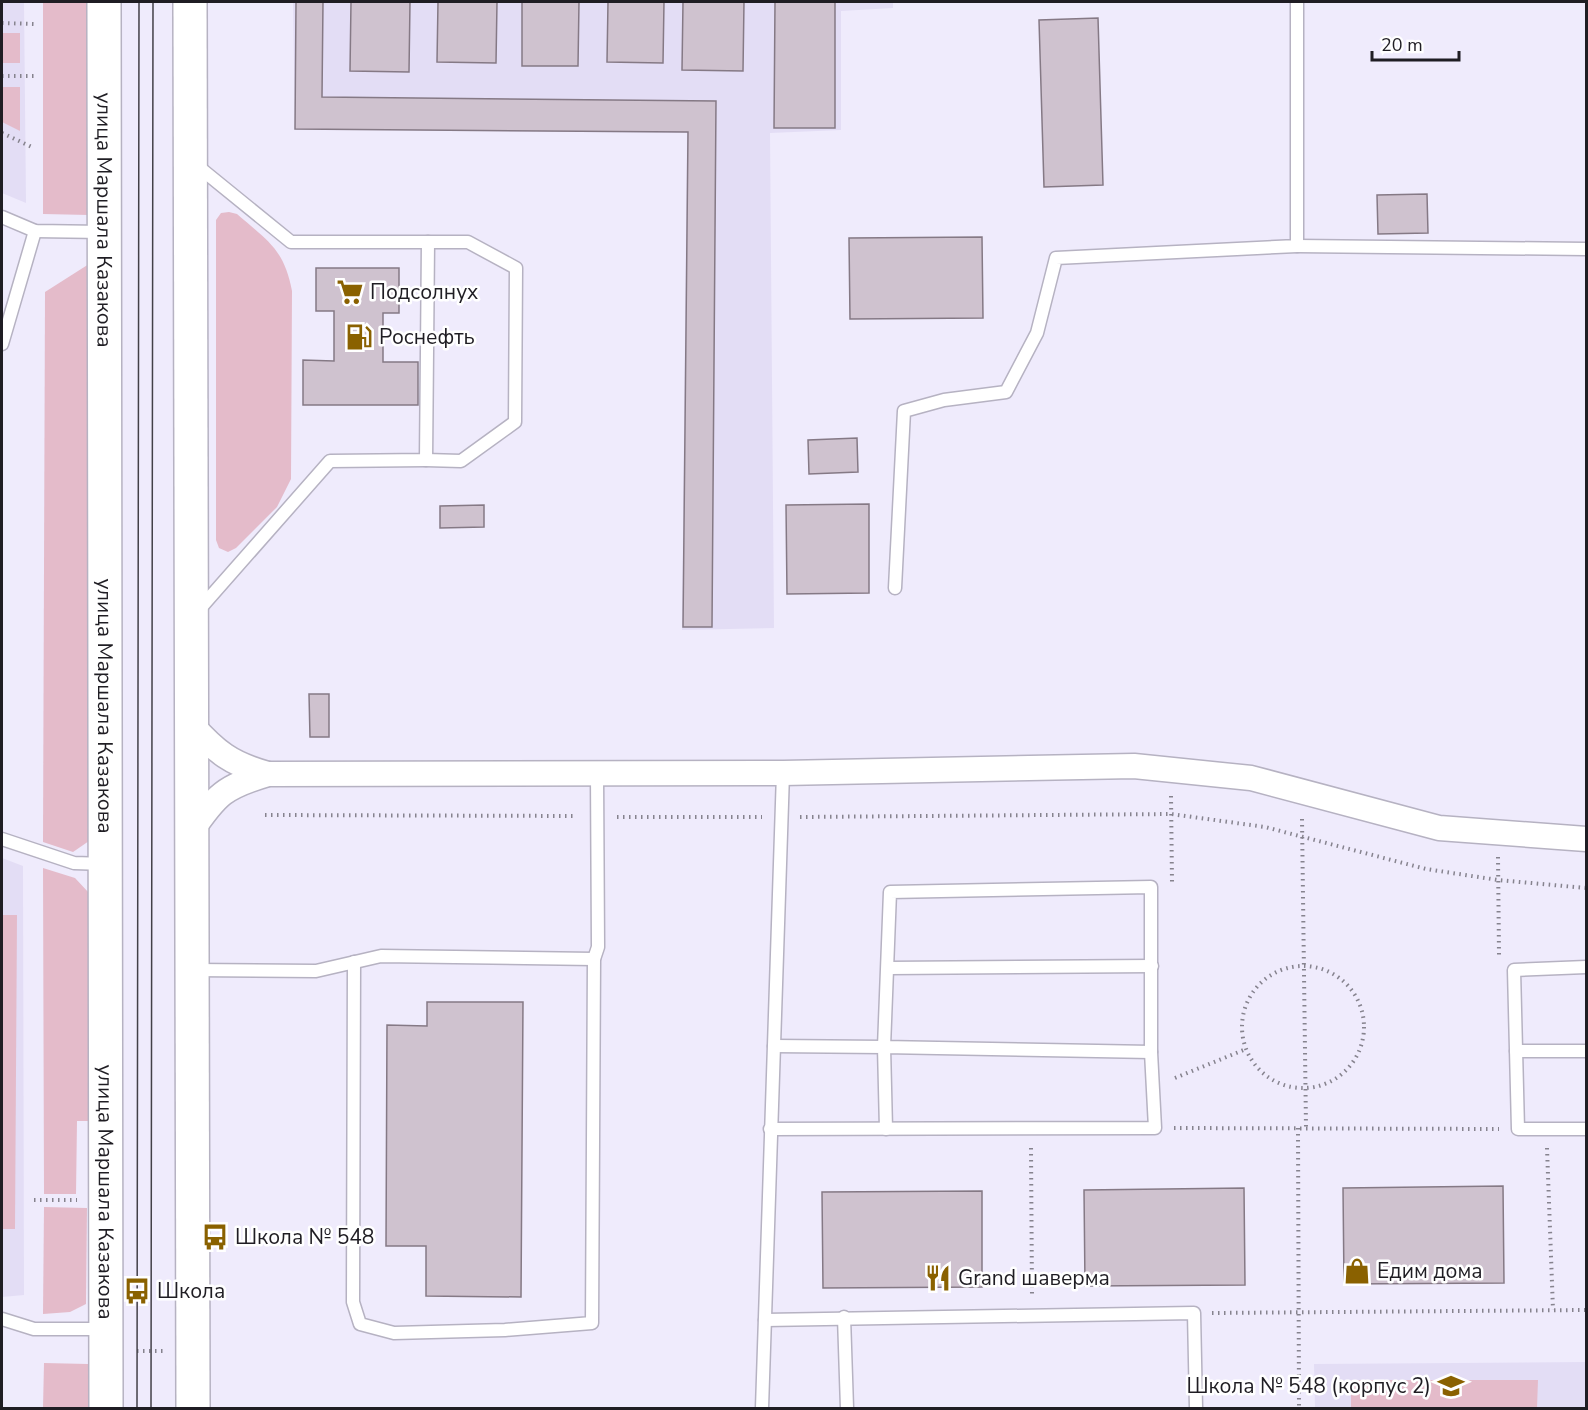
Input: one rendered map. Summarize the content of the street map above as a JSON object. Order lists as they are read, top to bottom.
{
  "streets": {
    "main road": ["улица Маршала Казакова"]
  },
  "places": {
    "supermarket": ["Подсолнух"],
    "fuel station": ["Роснефть"],
    "bus stop": ["Школа № 548", "Школа"],
    "shop": ["Едим дома"],
    "restaurant": ["Grand шаверма"],
    "school or university": ["Школа № 548 (корпус 2)"]
  },
  "scale_bar": "20 m"
}
